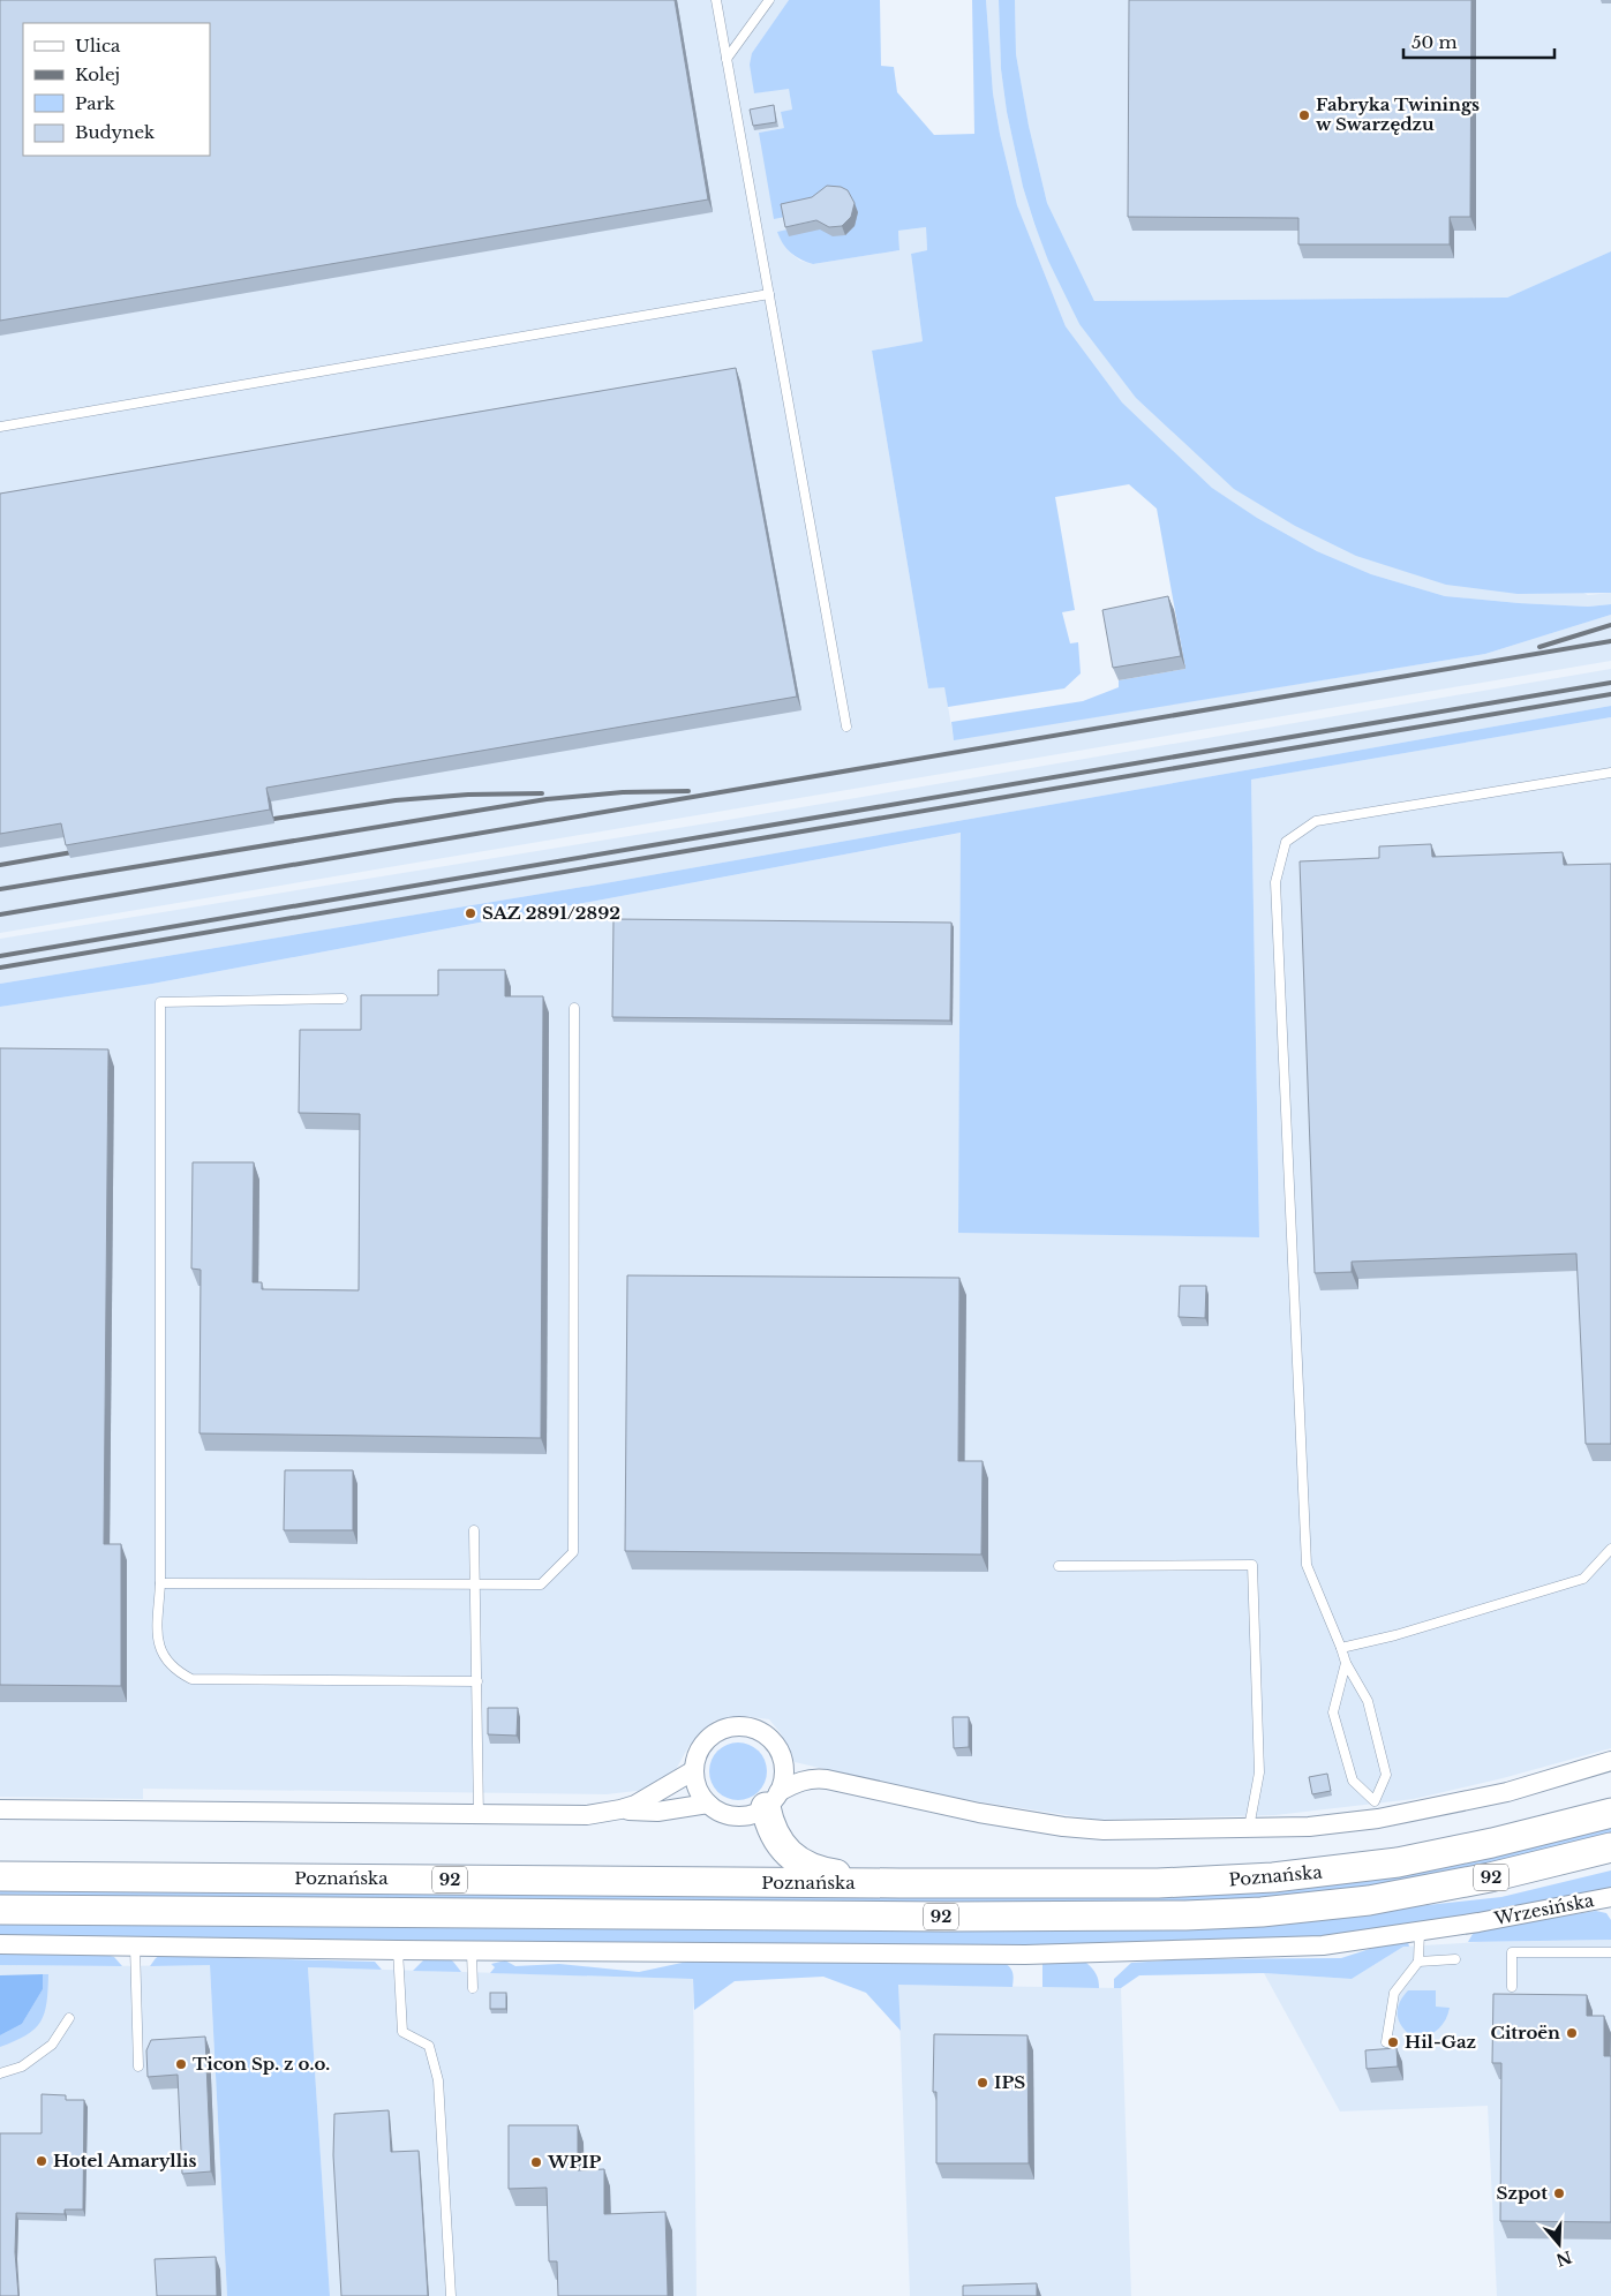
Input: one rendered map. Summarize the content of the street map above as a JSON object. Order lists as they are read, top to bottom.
{
  "streets": {
    "main road": ["Poznańska", "92"],
    "street": ["Wrzesińska"]
  },
  "places": [
    "Fabryka Twinings w Swarzędzu",
    "SAZ 2891/2892",
    "Citroën",
    "Hil-Gaz",
    "Ticon Sp. z o.o.",
    "IPS",
    "Hotel Amaryllis",
    "WPIP",
    "Szpot"
  ],
  "legend": [
    "Ulica",
    "Kolej",
    "Park",
    "Budynek"
  ],
  "scale_bar": "50 m",
  "north": "bottom"
}
